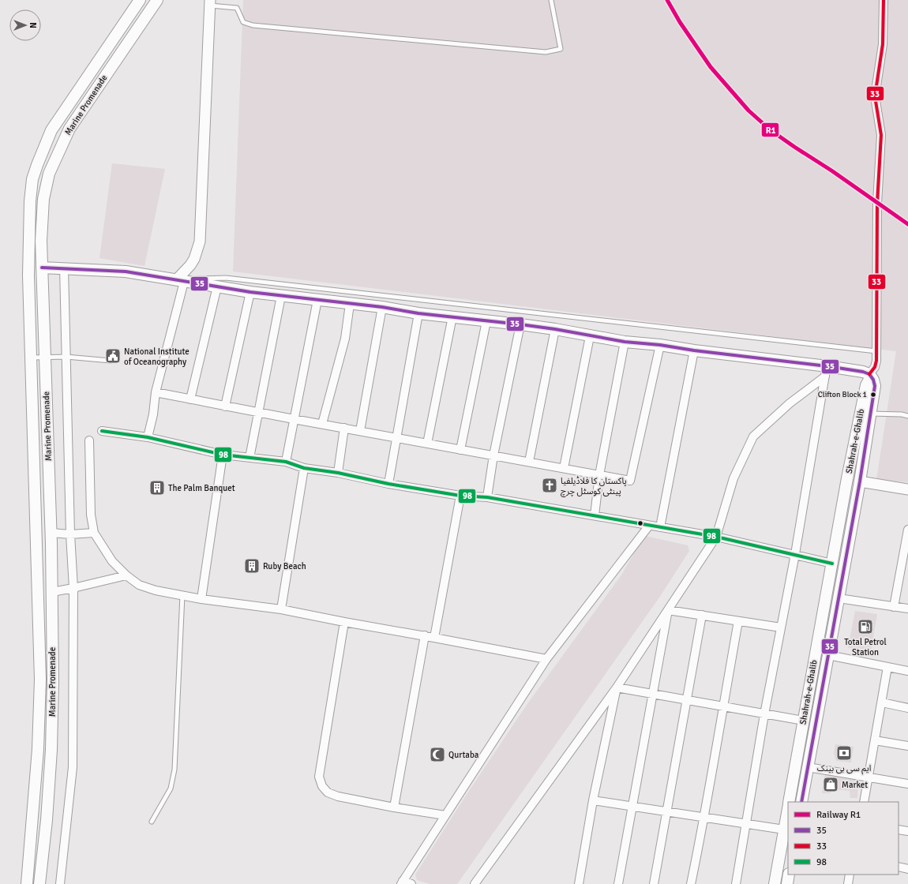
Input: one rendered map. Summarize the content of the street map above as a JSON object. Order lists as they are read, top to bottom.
{
  "streets": {
    "main road": ["Marine Promenade", "Shahrah-e-Ghalib"]
  },
  "places": {
    "public building": ["National Institute of Oceanography"],
    "other": ["Clifton Block 1"],
    "church": ["پاکستان کا فلاڈیلفیا پینٹی کوسٹل چرچ"],
    "building": ["The Palm Banquet", "Ruby Beach"],
    "fuel station": ["Total Petrol Station"],
    "bank": ["ایم سی بی بینک"],
    "mosque": ["Qurtaba"],
    "shop": ["Market"]
  },
  "lines": [
    "rail line R1",
    "transit line 33",
    "transit line 35",
    "transit line 98"
  ],
  "legend": [
    "Railway R1",
    "35",
    "33",
    "98"
  ],
  "north": "right"
}
